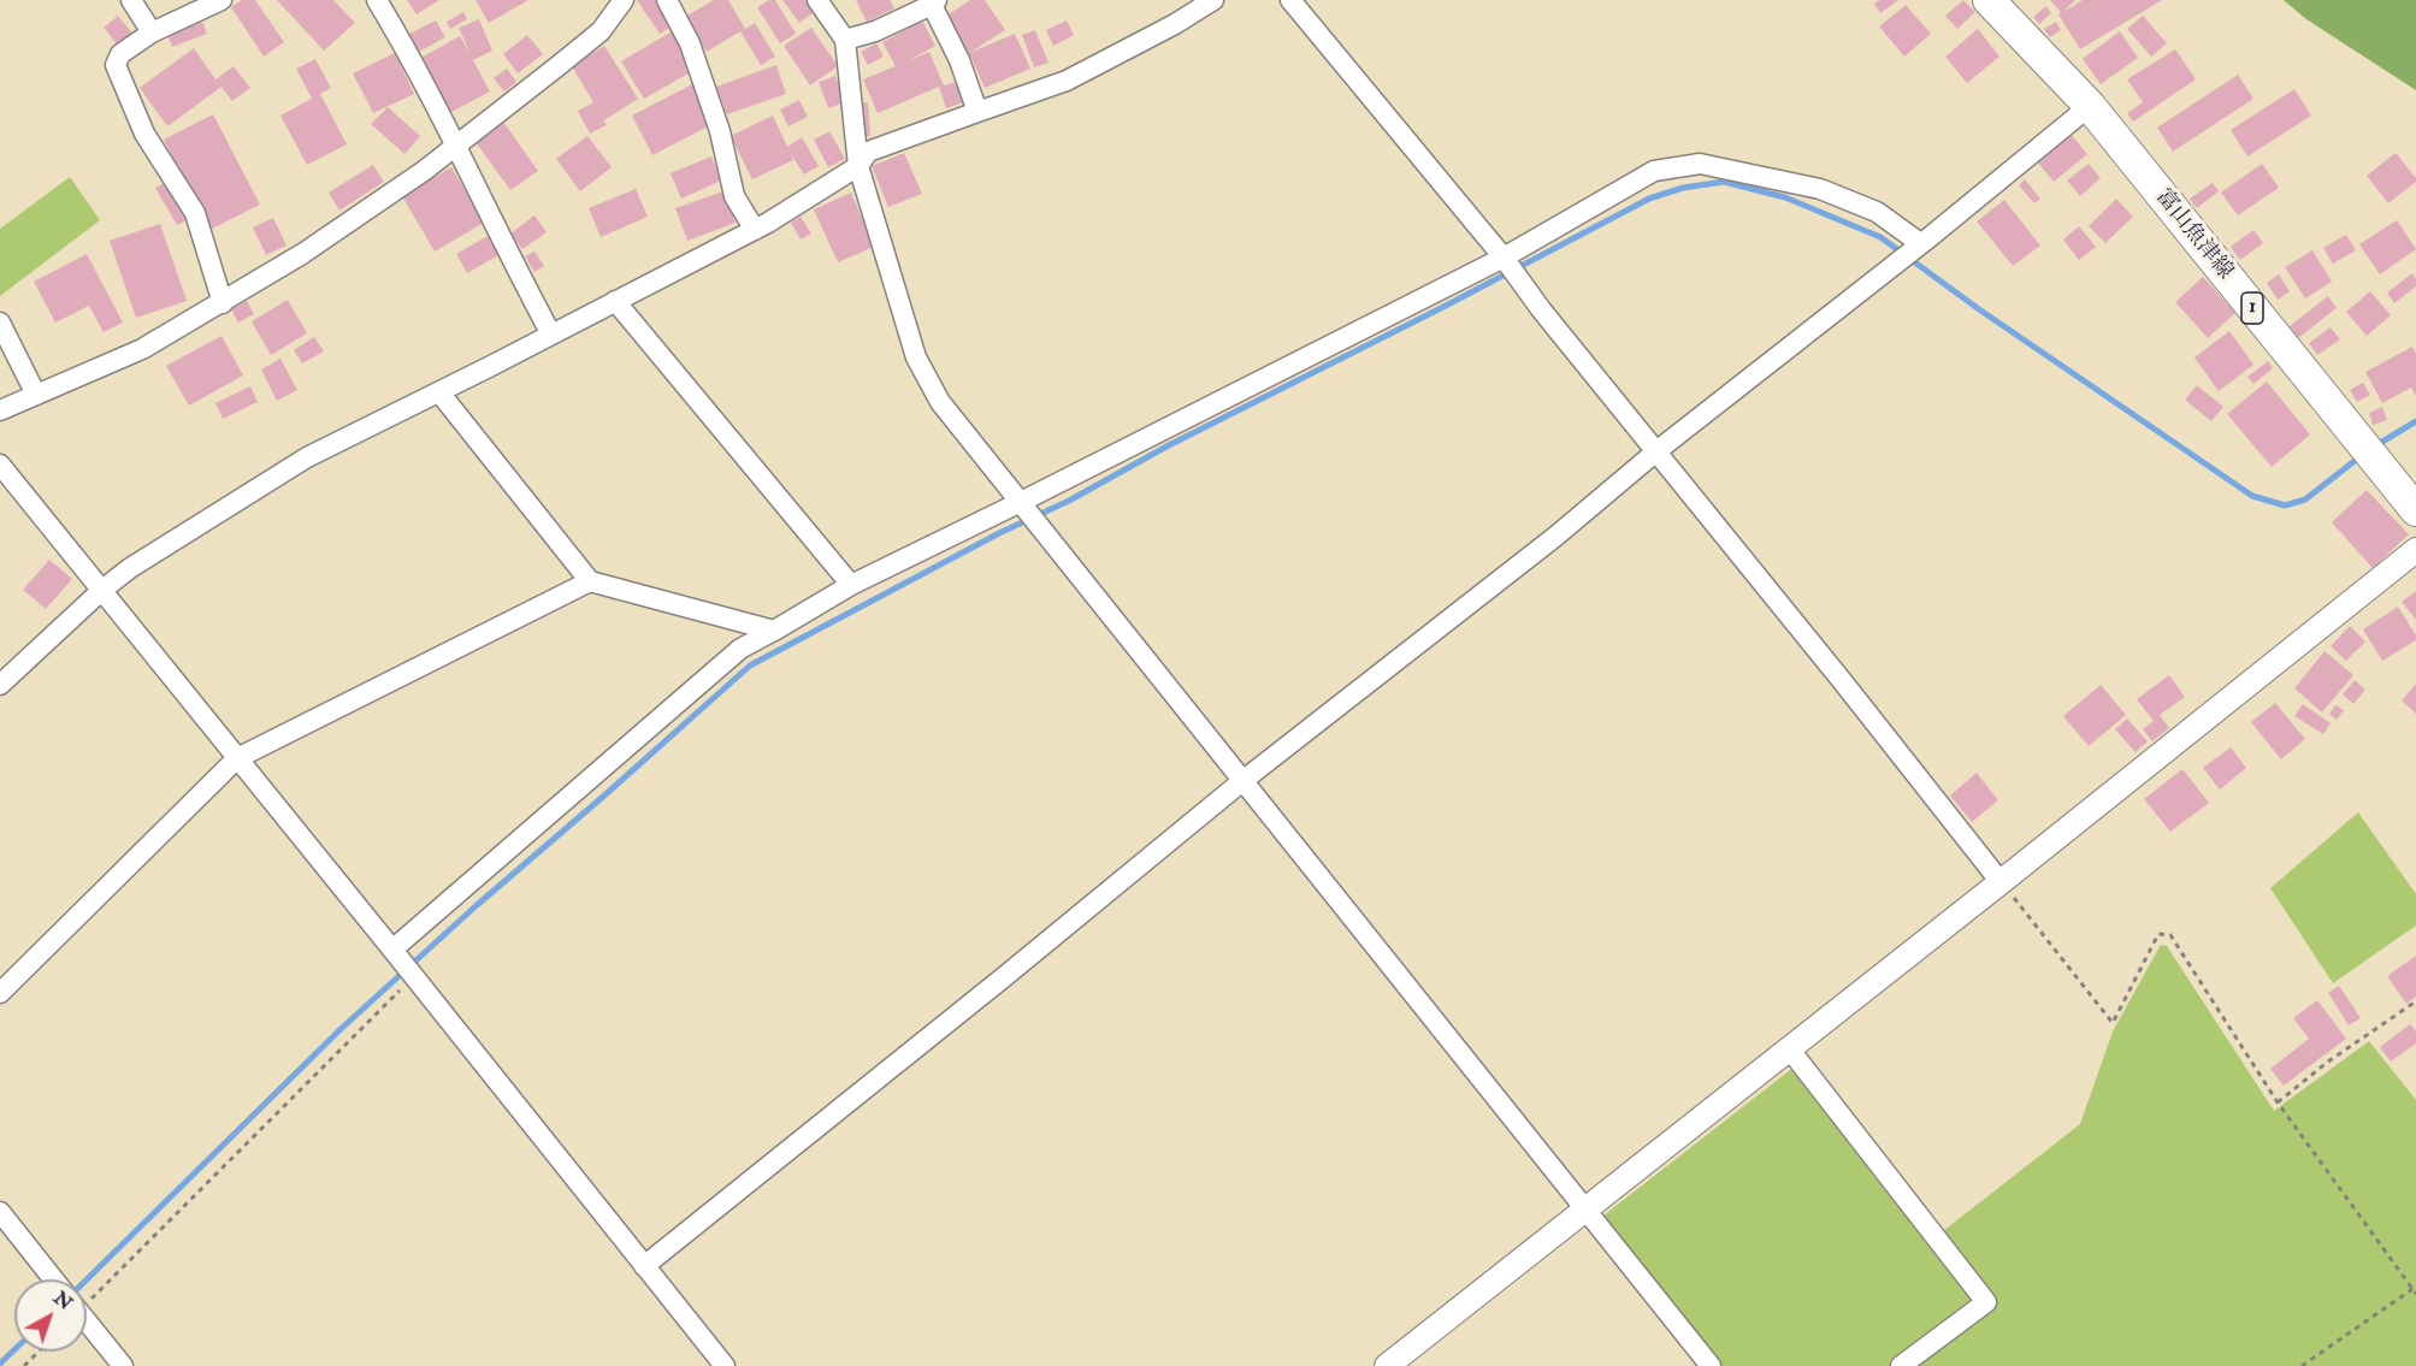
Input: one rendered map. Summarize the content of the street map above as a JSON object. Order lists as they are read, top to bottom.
{
  "streets": {
    "main road": ["富山魚津線", "1"]
  },
  "north": "top right"
}
